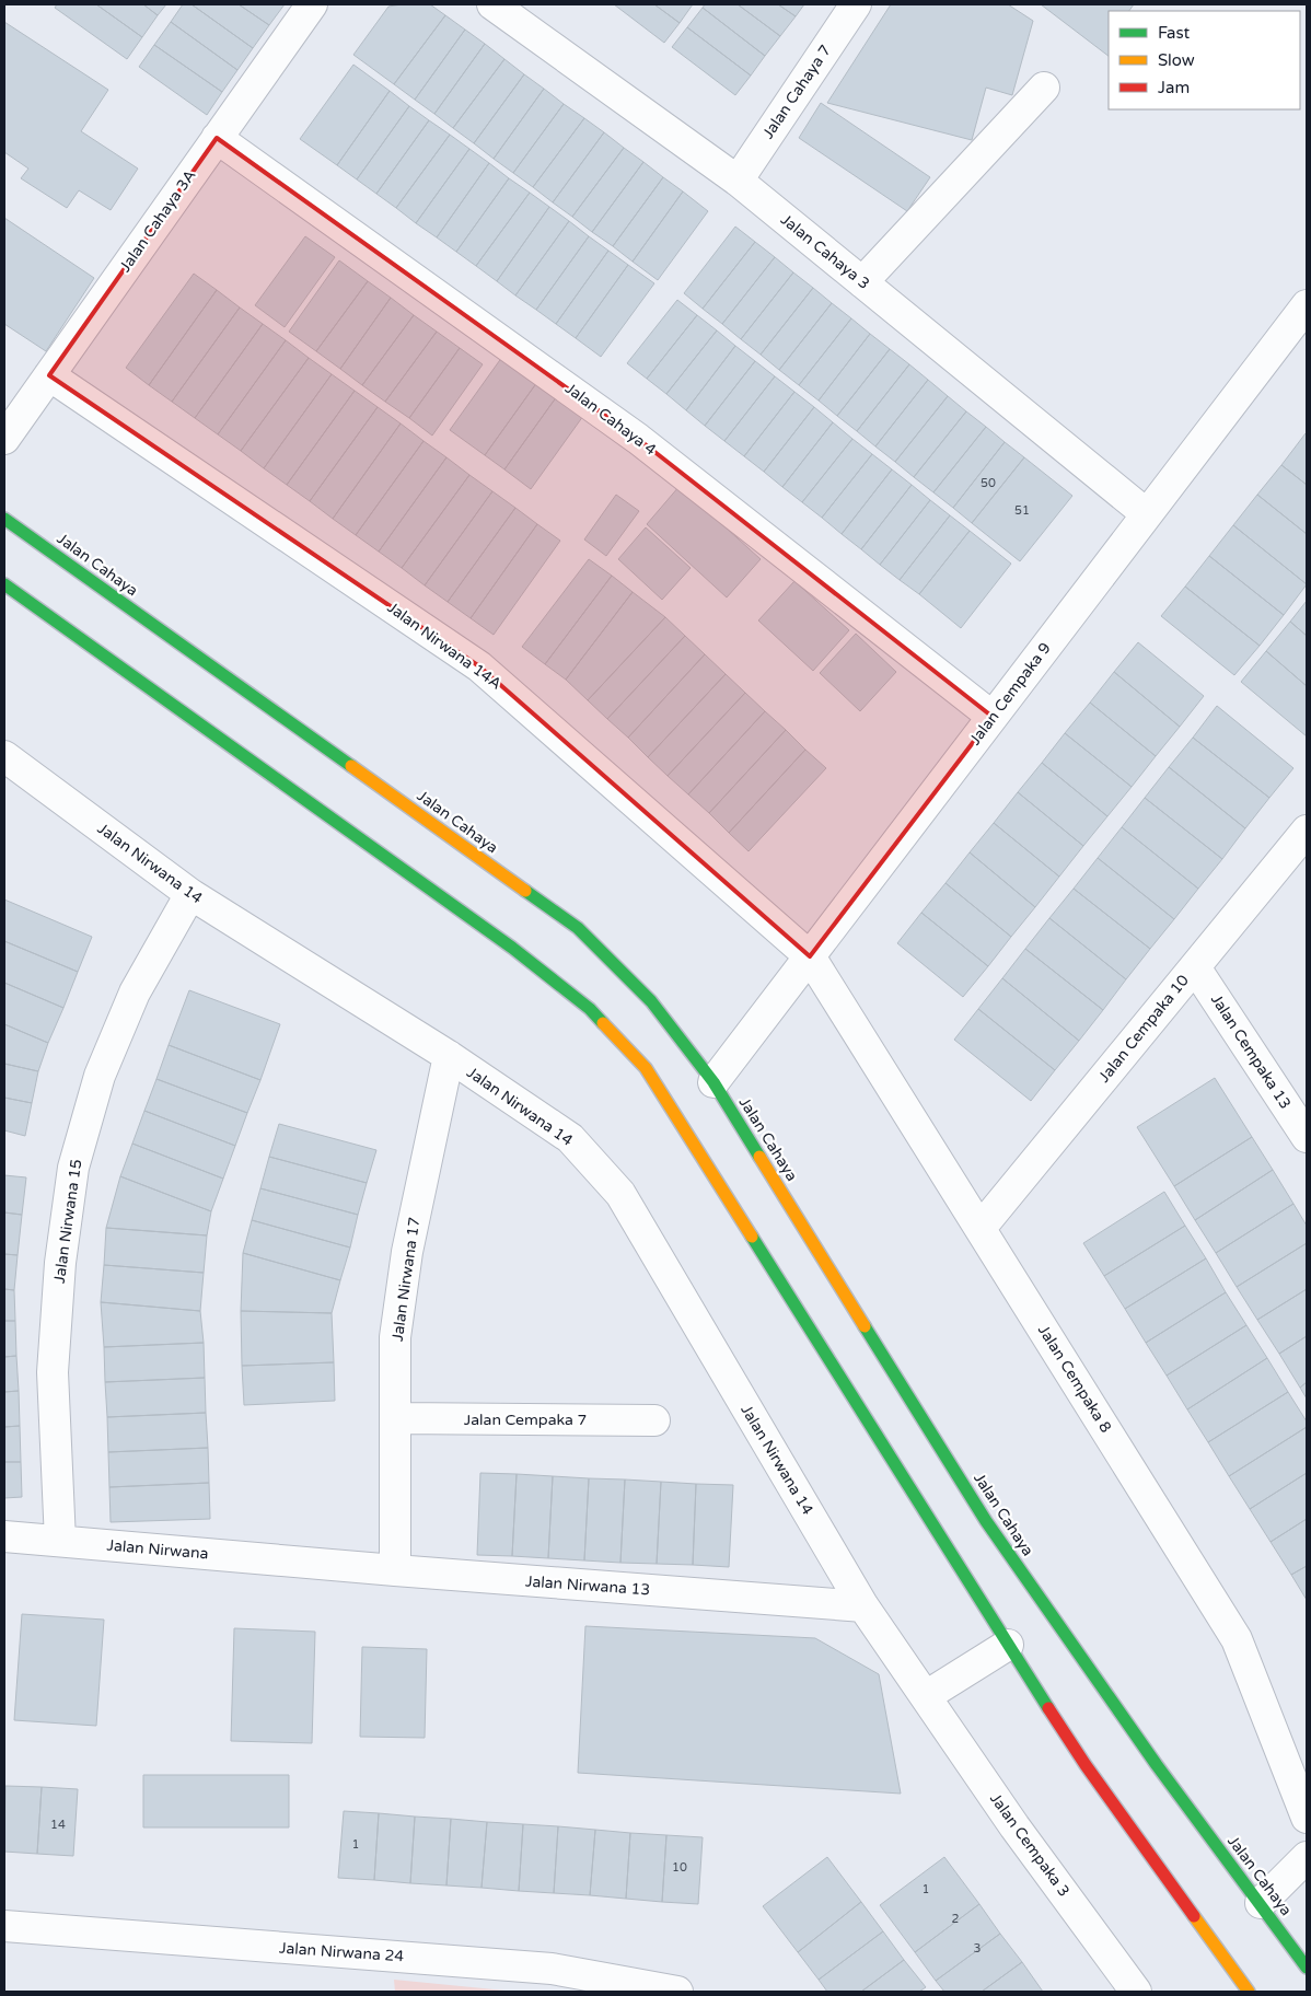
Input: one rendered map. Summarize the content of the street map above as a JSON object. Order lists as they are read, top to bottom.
{
  "streets": {
    "main road": ["Jalan Cahaya"],
    "street": [
      "Jalan Cahaya 7",
      "Jalan Cahaya 3A",
      "Jalan Cahaya 3",
      "Jalan Cahaya 4",
      "Jalan Nirwana 14A",
      "Jalan Cempaka 9",
      "Jalan Nirwana 14",
      "Jalan Cempaka 10",
      "Jalan Cempaka 13",
      "Jalan Nirwana 15",
      "Jalan Nirwana 17",
      "Jalan Cempaka 8",
      "Jalan Cempaka 7",
      "Jalan Nirwana",
      "Jalan Nirwana 13",
      "Jalan Cempaka 3",
      "Jalan Nirwana 24"
    ]
  },
  "crossings": [
    ["Jalan Cahaya 7", "Jalan Cahaya 3"],
    ["Jalan Cahaya 3A", "Jalan Cahaya 4"],
    ["Jalan Cahaya 3A", "Jalan Nirwana 14A"],
    ["Jalan Cahaya 3", "Jalan Cempaka 9"],
    ["Jalan Cahaya 4", "Jalan Cempaka 9"],
    ["Jalan Cahaya", "Jalan Cempaka 9"],
    ["Jalan Nirwana 14A", "Jalan Cempaka 9"],
    ["Jalan Nirwana 14A", "Jalan Cempaka 8"],
    ["Jalan Cempaka 9", "Jalan Cempaka 8"],
    ["Jalan Nirwana 14", "Jalan Nirwana 15"],
    ["Jalan Nirwana 14", "Jalan Nirwana 17"],
    ["Jalan Nirwana 14", "Jalan Nirwana 13"],
    ["Jalan Nirwana 14", "Jalan Cempaka 3"],
    ["Jalan Cempaka 10", "Jalan Cempaka 13"],
    ["Jalan Cempaka 10", "Jalan Cempaka 8"],
    ["Jalan Nirwana 15", "Jalan Nirwana"],
    ["Jalan Nirwana 17", "Jalan Cempaka 7"],
    ["Jalan Nirwana 17", "Jalan Nirwana 13"],
    ["Jalan Nirwana", "Jalan Nirwana 13"]
  ],
  "house_numbers": [
    "50",
    "51",
    "14",
    "1",
    "10",
    "1",
    "2",
    "3"
  ],
  "legend": ["Fast", "Slow", "Jam"]
}
